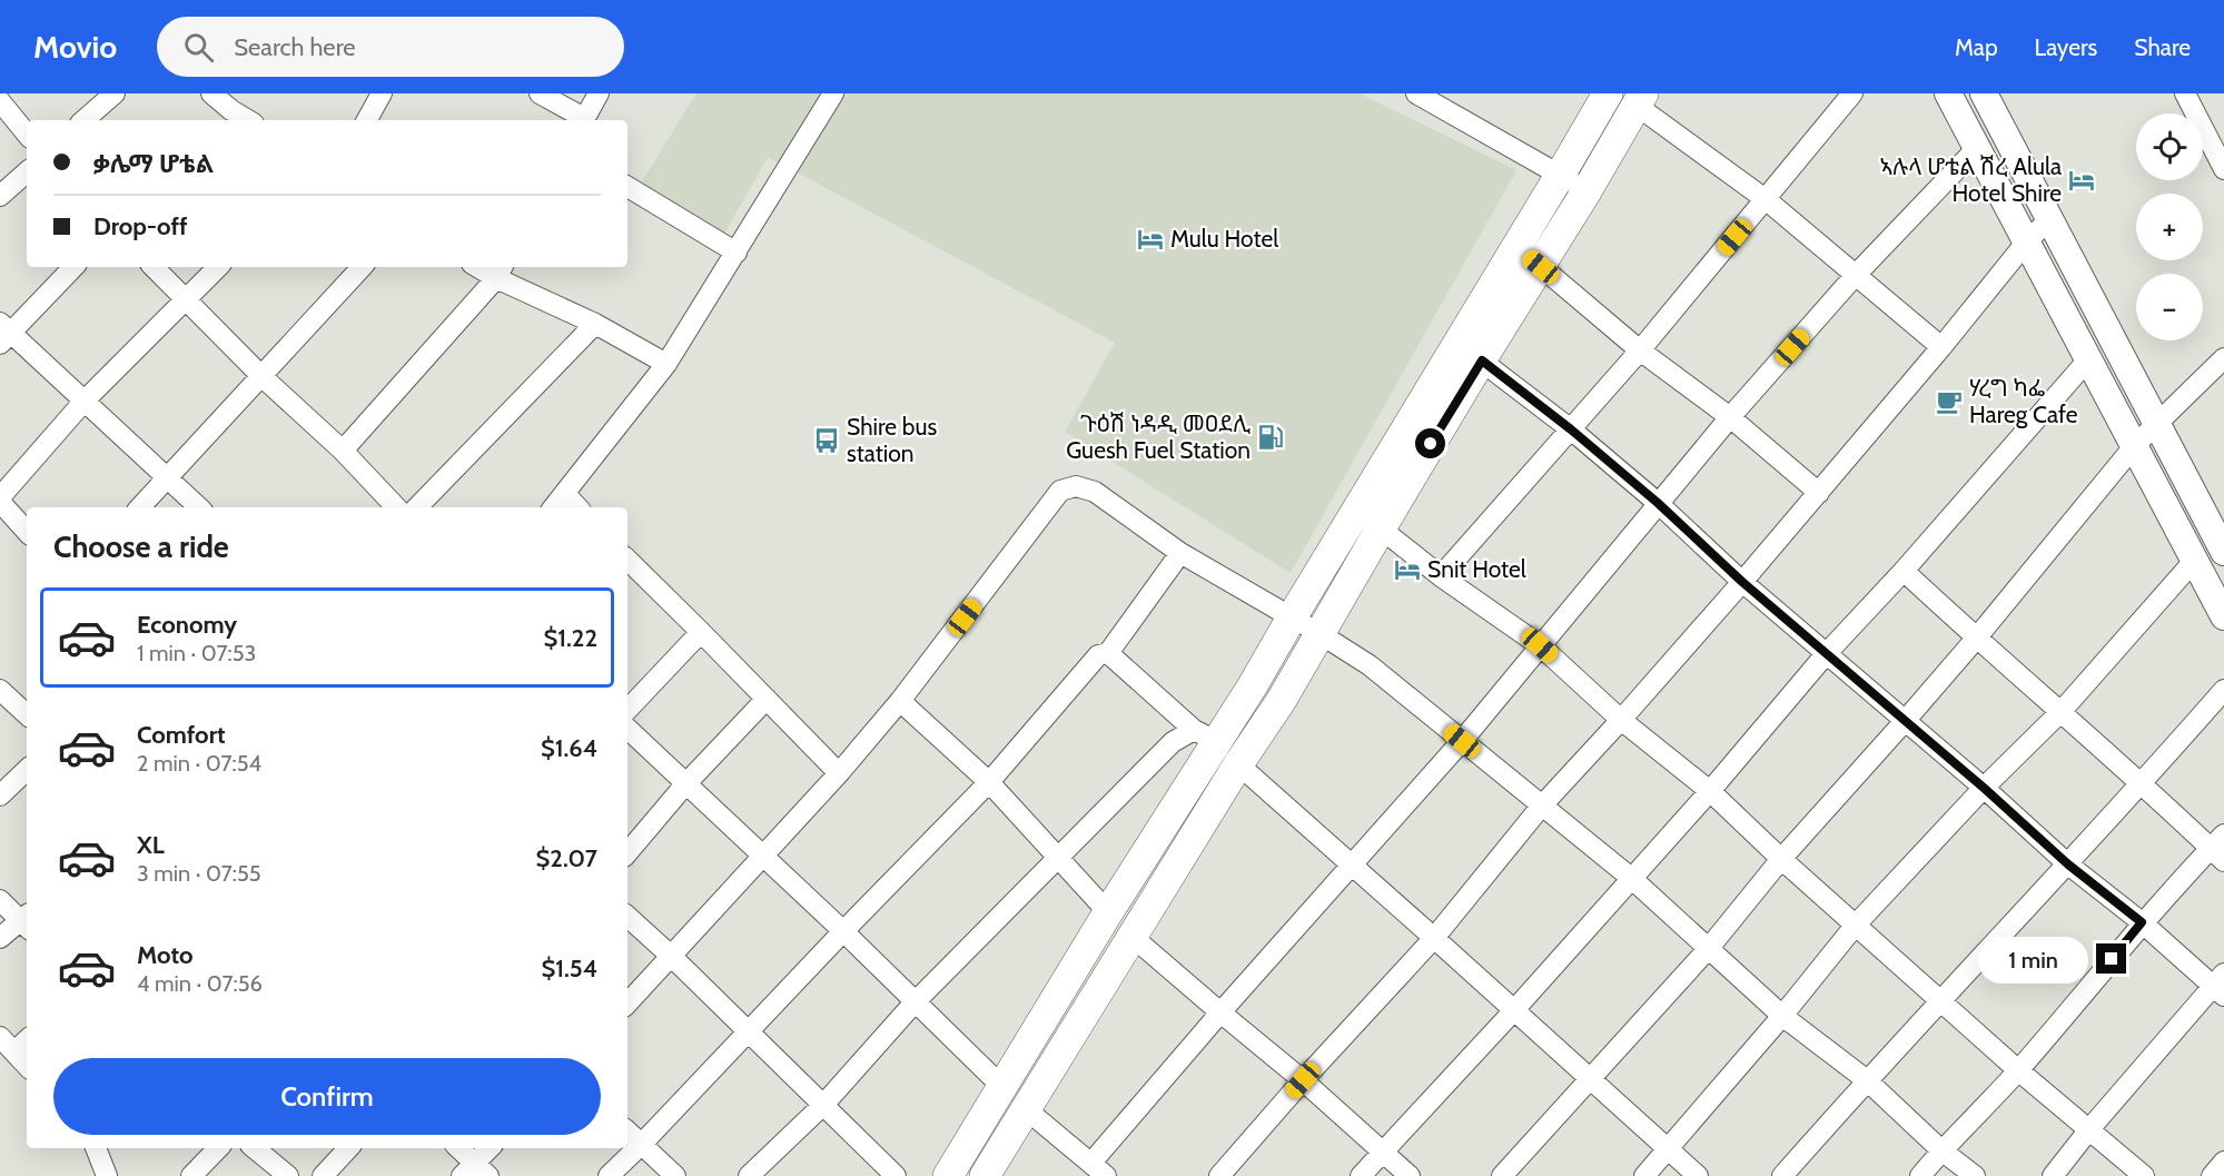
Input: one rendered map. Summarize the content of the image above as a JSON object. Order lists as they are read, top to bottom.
{
  "places": {
    "hotel": ["ኣሉላ ሆቴል ሽረ Alula Hotel Shire", "Mulu Hotel", "Snit Hotel"],
    "cafe": ["ሃረግ ካፌ Hareg Cafe"],
    "fuel station": ["ጉዕሽ ነዳዲ መዐደሊ Guesh Fuel Station"],
    "bus stop": ["Shire bus station"]
  },
  "page": {
    "header": "Movio",
    "search": "Search here",
    "nav": ["Map", "Layers", "Share"],
    "map_buttons": ["+", "−"],
    "banner": ["ቃሌማ ሆቴል", "Drop-off"],
    "heading": "Choose a ride",
    "list": [
      {
        "name": "Economy",
        "note": "1 min · 07:53",
        "value": "$1.22"
      },
      {
        "name": "Comfort",
        "note": "2 min · 07:54",
        "value": "$1.64"
      },
      {
        "name": "XL",
        "note": "3 min · 07:55",
        "value": "$2.07"
      },
      {
        "name": "Moto",
        "note": "4 min · 07:56",
        "value": "$1.54"
      }
    ],
    "bubble": "1 min",
    "buttons": "Confirm"
  }
}
